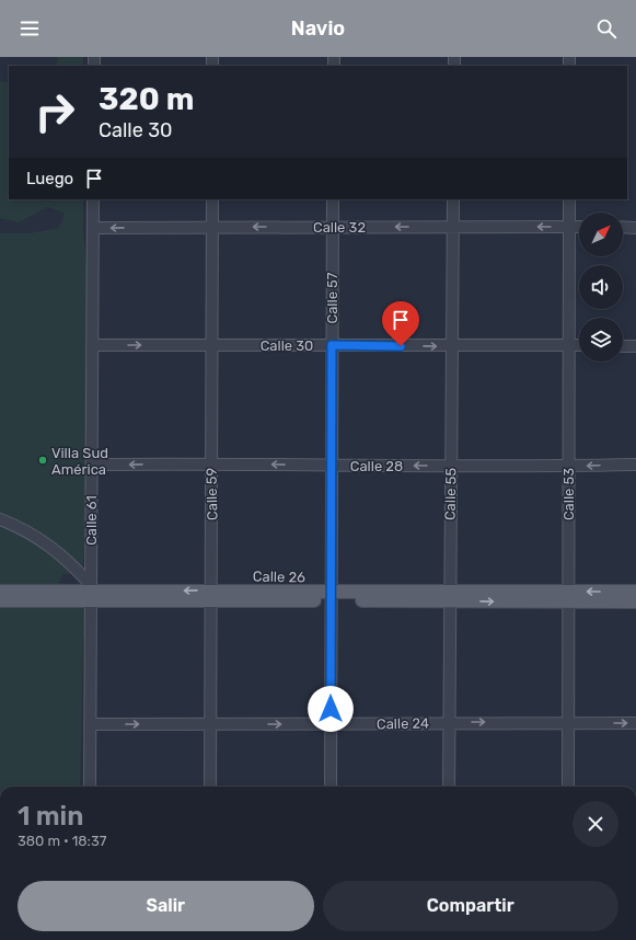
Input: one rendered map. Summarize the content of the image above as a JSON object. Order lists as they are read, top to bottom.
{
  "streets": {
    "main road": ["Calle 26"],
    "street": [
      "Calle 32",
      "Calle 57",
      "Calle 30",
      "Calle 28",
      "Calle 59",
      "Calle 55",
      "Calle 53",
      "Calle 61",
      "Calle 24"
    ]
  },
  "crossings": [
    ["Calle 32", "Calle 57"],
    ["Calle 32", "Calle 59"],
    ["Calle 32", "Calle 55"],
    ["Calle 32", "Calle 53"],
    ["Calle 32", "Calle 61"],
    ["Calle 57", "Calle 30"],
    ["Calle 57", "Calle 28"],
    ["Calle 57", "Calle 26"],
    ["Calle 57", "Calle 24"],
    ["Calle 30", "Calle 59"],
    ["Calle 30", "Calle 55"],
    ["Calle 30", "Calle 53"],
    ["Calle 30", "Calle 61"],
    ["Calle 28", "Calle 59"],
    ["Calle 28", "Calle 55"],
    ["Calle 28", "Calle 53"],
    ["Calle 28", "Calle 61"],
    ["Calle 59", "Calle 26"],
    ["Calle 59", "Calle 24"],
    ["Calle 55", "Calle 26"],
    ["Calle 55", "Calle 24"],
    ["Calle 53", "Calle 26"],
    ["Calle 53", "Calle 24"],
    ["Calle 61", "Calle 26"],
    ["Calle 61", "Calle 24"]
  ],
  "one_way": [
    "Calle 32",
    "Calle 30",
    "Calle 28",
    "Calle 24"
  ],
  "places": ["Villa Sud América"],
  "north": "top right",
  "page": {
    "header": "Navio",
    "turn": ["320 m", "Calle 30"],
    "then": "Luego",
    "heading": ["1 min", "380 m · 18:37"],
    "buttons": ["Salir", "Compartir"]
  }
}
